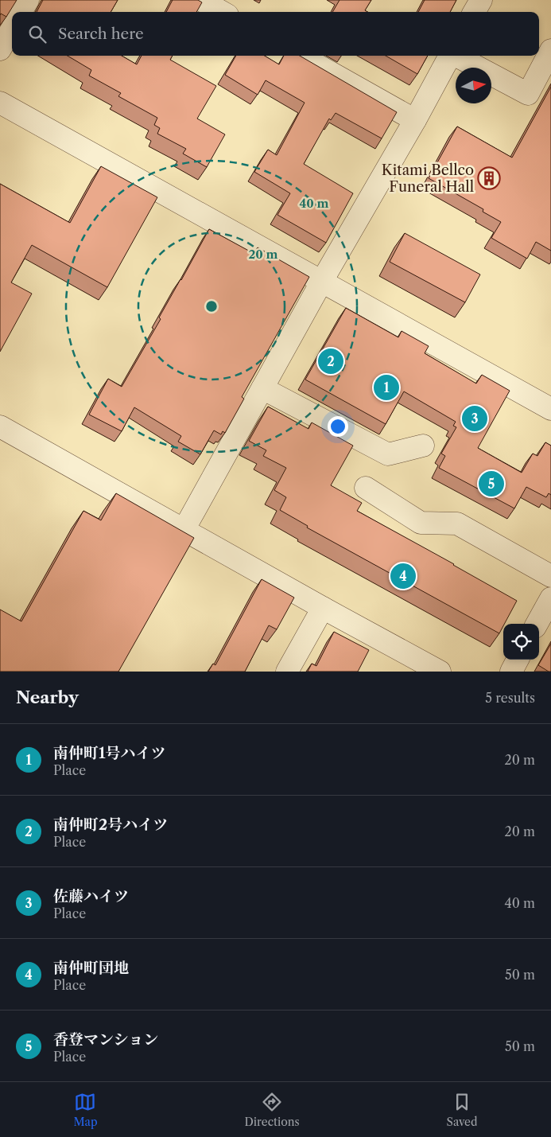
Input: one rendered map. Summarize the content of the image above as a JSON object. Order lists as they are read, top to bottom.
{
  "places": {
    "building": ["Kitami Bellco Funeral Hall"]
  },
  "north": "right",
  "page": {
    "search": "Search here",
    "pins": [
      "2",
      "1",
      "3",
      "5",
      "4"
    ],
    "heading": ["Nearby", "5 results"],
    "list": [
      {
        "mark": "1",
        "name": "南仲町1号ハイツ",
        "note": "Place",
        "value": "20 m"
      },
      {
        "mark": "2",
        "name": "南仲町2号ハイツ",
        "note": "Place",
        "value": "20 m"
      },
      {
        "mark": "3",
        "name": "佐藤ハイツ",
        "note": "Place",
        "value": "40 m"
      },
      {
        "mark": "4",
        "name": "南仲町団地",
        "note": "Place",
        "value": "50 m"
      },
      {
        "mark": "5",
        "name": "香登マンション",
        "note": "Place",
        "value": "50 m"
      }
    ],
    "nav": ["Map", "Directions", "Saved"]
  },
  "rings": ["40 m", "20 m"]
}
